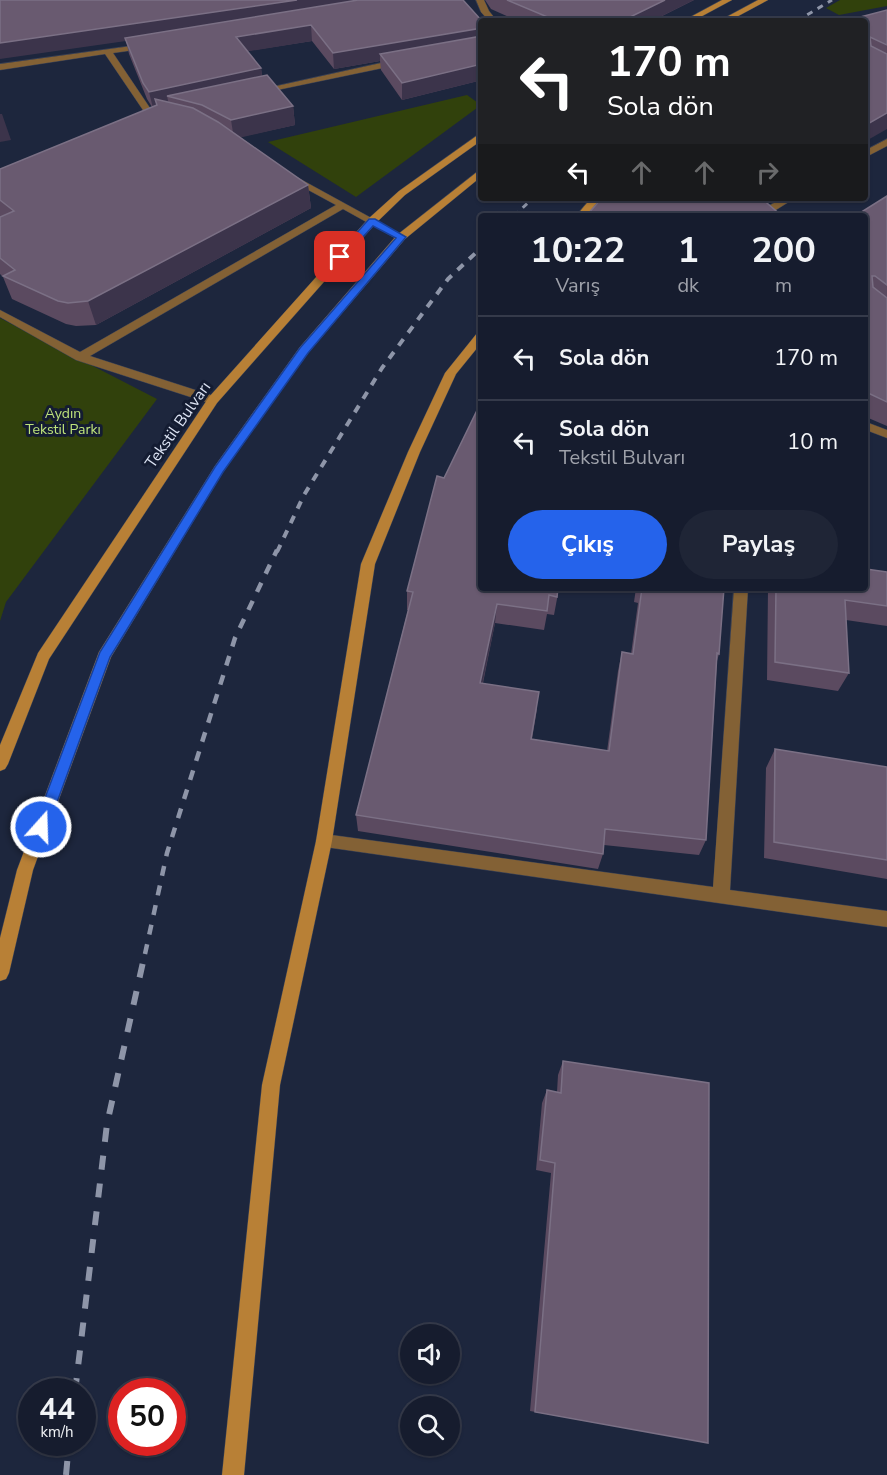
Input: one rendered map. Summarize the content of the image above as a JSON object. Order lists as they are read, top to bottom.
{
  "streets": {
    "main road": ["Tekstil Bulvarı"]
  },
  "parks": ["Aydın Tekstil Parkı"],
  "page": {
    "turn": ["170 m", "Sola dön"],
    "eta": [
      "10:22",
      "Varış",
      "1",
      "dk",
      "200",
      "m"
    ],
    "list": [
      {
        "name": "Sola dön",
        "value": "170 m"
      },
      {
        "name": "Sola dön",
        "note": "Tekstil Bulvarı",
        "value": "10 m"
      }
    ],
    "buttons": ["Çıkış", "Paylaş"],
    "speed": "44 km/h",
    "limit": "50"
  }
}
